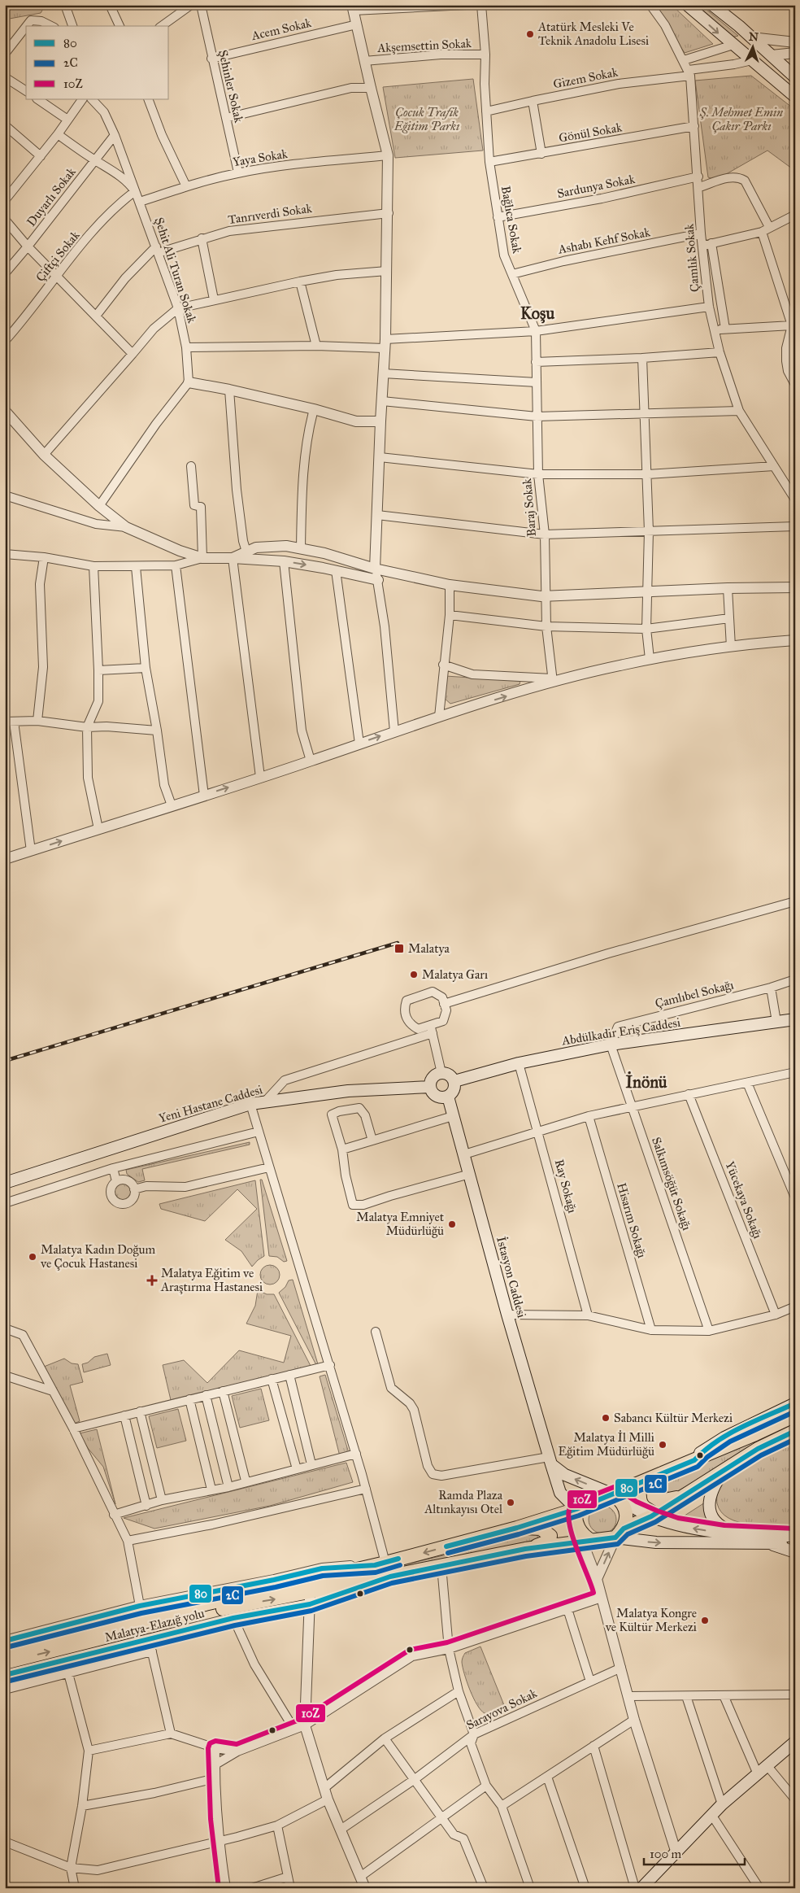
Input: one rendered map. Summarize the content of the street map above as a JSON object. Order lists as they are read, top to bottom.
{
  "streets": {
    "highway": ["Malatya-Elazığ yolu"],
    "main road": ["Abdülkadir Eriş Caddesi", "Yeni Hastane Caddesi", "İstasyon Caddesi"],
    "street": [
      "Acem Sokak",
      "Akşemsettin Sokak",
      "Gizem Sokak",
      "Şehinler Sokak",
      "Gönül Sokak",
      "Yaya Sokak",
      "Sardunya Sokak",
      "Duyarlı Sokak",
      "Tanrıverdi Sokak",
      "Bağlıca Sokak",
      "Ashabı Kehf Sokak",
      "Çiftçi Sokak",
      "Çamlık Sokak",
      "Şehit Ali Turan Sokak",
      "Baraj Sokak",
      "Çamlıbel Sokağı",
      "Salkımsöğüt Sokağı",
      "Ray Sokağı",
      "Yücekaya Sokağı",
      "Hisarım Sokağı",
      "Sarayova Sokak"
    ]
  },
  "crossings": [
    ["Acem Sokak", "Şehinler Sokak"],
    ["Akşemsettin Sokak", "Bağlıca Sokak"],
    ["Gizem Sokak", "Bağlıca Sokak"],
    ["Gizem Sokak", "Çamlık Sokak"],
    ["Şehinler Sokak", "Yaya Sokak"],
    ["Gönül Sokak", "Bağlıca Sokak"],
    ["Gönül Sokak", "Çamlık Sokak"],
    ["Yaya Sokak", "Şehit Ali Turan Sokak"],
    ["Sardunya Sokak", "Bağlıca Sokak"],
    ["Sardunya Sokak", "Çamlık Sokak"],
    ["Duyarlı Sokak", "Şehit Ali Turan Sokak"],
    ["Tanrıverdi Sokak", "Şehit Ali Turan Sokak"],
    ["Bağlıca Sokak", "Ashabı Kehf Sokak"],
    ["Bağlıca Sokak", "Baraj Sokak"],
    ["Ashabı Kehf Sokak", "Çamlık Sokak"],
    ["Çiftçi Sokak", "Şehit Ali Turan Sokak"],
    ["Çamlıbel Sokağı", "Abdülkadir Eriş Caddesi"],
    ["Çamlıbel Sokağı", "Salkımsöğüt Sokağı"],
    ["Abdülkadir Eriş Caddesi", "Yeni Hastane Caddesi"],
    ["Abdülkadir Eriş Caddesi", "Salkımsöğüt Sokağı"],
    ["Abdülkadir Eriş Caddesi", "Ray Sokağı"],
    ["Abdülkadir Eriş Caddesi", "İstasyon Caddesi"],
    ["Yeni Hastane Caddesi", "İstasyon Caddesi"],
    ["İstasyon Caddesi", "Malatya-Elazığ yolu"]
  ],
  "districts": ["Koşu", "İnönü"],
  "parks": ["Çocuk Trafik Eğitim Parkı", "Ş. Mehmet Emin Çakır Parkı"],
  "places": {
    "other": [
      "Atatürk Mesleki Ve Teknik Anadolu Lisesi",
      "Malatya Garı",
      "Malatya Emniyet Müdürlüğü",
      "Malatya Kadın Doğum ve Çocuk Hastanesi",
      "Sabancı Kültür Merkezi",
      "Malatya İl Milli Eğitim Müdürlüğü",
      "Ramda Plaza Altınkayısı Otel",
      "Malatya Kongre ve Kültür Merkezi"
    ],
    "transit": ["Malatya"],
    "health": ["Malatya Eğitim ve Araştırma Hastanesi"]
  },
  "lines": ["transit line 80", "transit line 2C", "transit line 10Z"],
  "legend": ["80", "2C", "10Z"],
  "scale_bar": "100 m",
  "north": "top"
}
